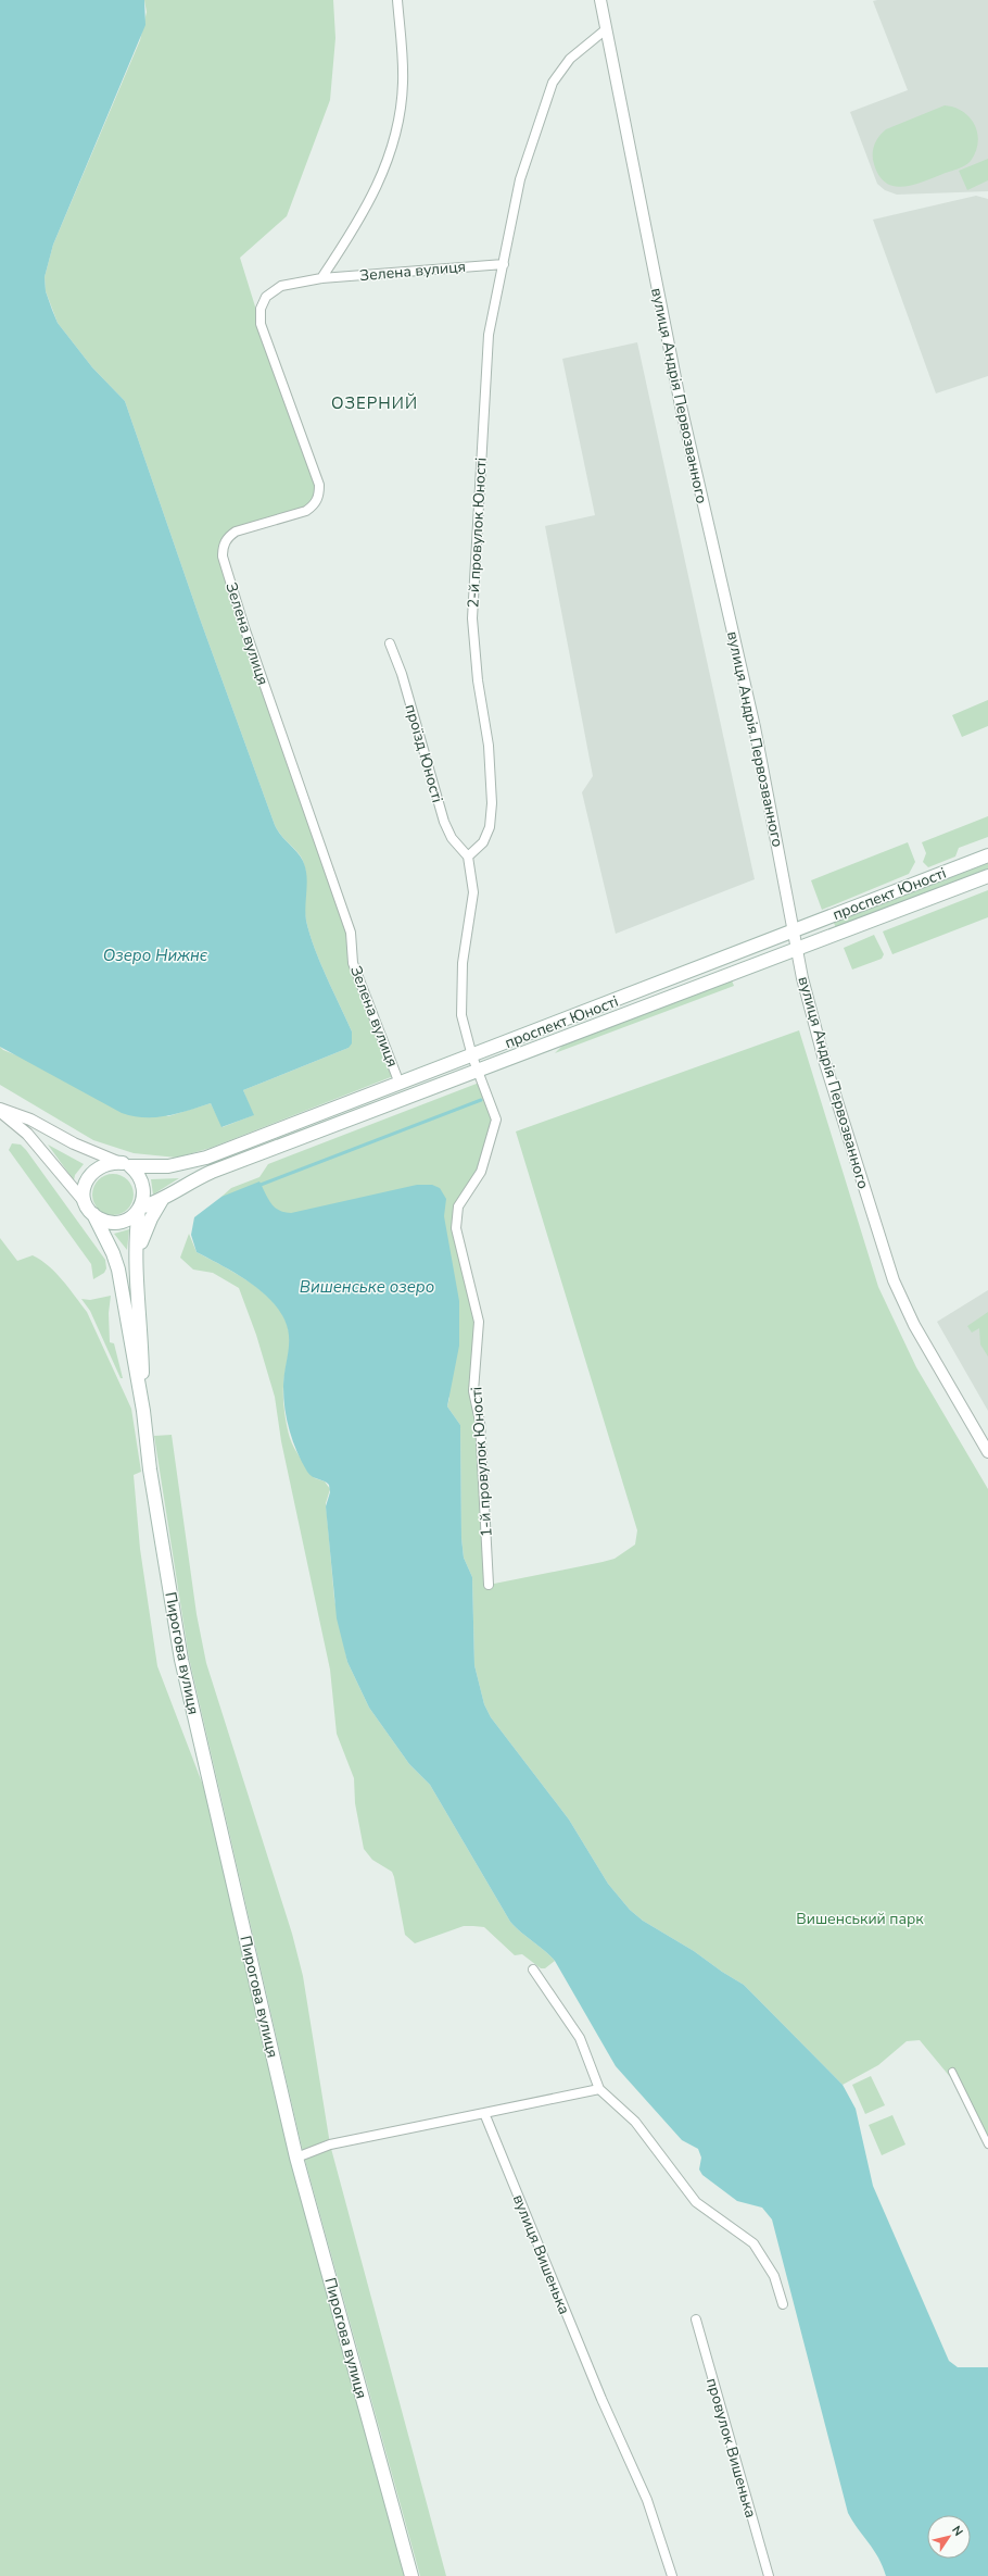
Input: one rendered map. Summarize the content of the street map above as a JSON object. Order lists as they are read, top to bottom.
{
  "streets": {
    "main road": ["проспект Юності", "Пирогова вулиця"],
    "street": [
      "Зелена вулиця",
      "вулиця Андрія Первозванного",
      "2-й провулок Юності",
      "проїзд Юності",
      "1-й провулок Юності",
      "вулиця Вишенька",
      "провулок Вишенька"
    ]
  },
  "crossings": [
    ["Зелена вулиця", "2-й провулок Юності"],
    ["Зелена вулиця", "проспект Юності"],
    ["вулиця Андрія Первозванного", "2-й провулок Юності"],
    ["вулиця Андрія Первозванного", "проспект Юності"],
    ["2-й провулок Юності", "проїзд Юності"],
    ["проспект Юності", "1-й провулок Юності"],
    ["проспект Юності", "Пирогова вулиця"]
  ],
  "districts": ["ОЗЕРНИЙ"],
  "water": ["Озеро Нижнє", "Вишенське озеро"],
  "parks": ["Вишенський парк"],
  "north": "top right"
}
